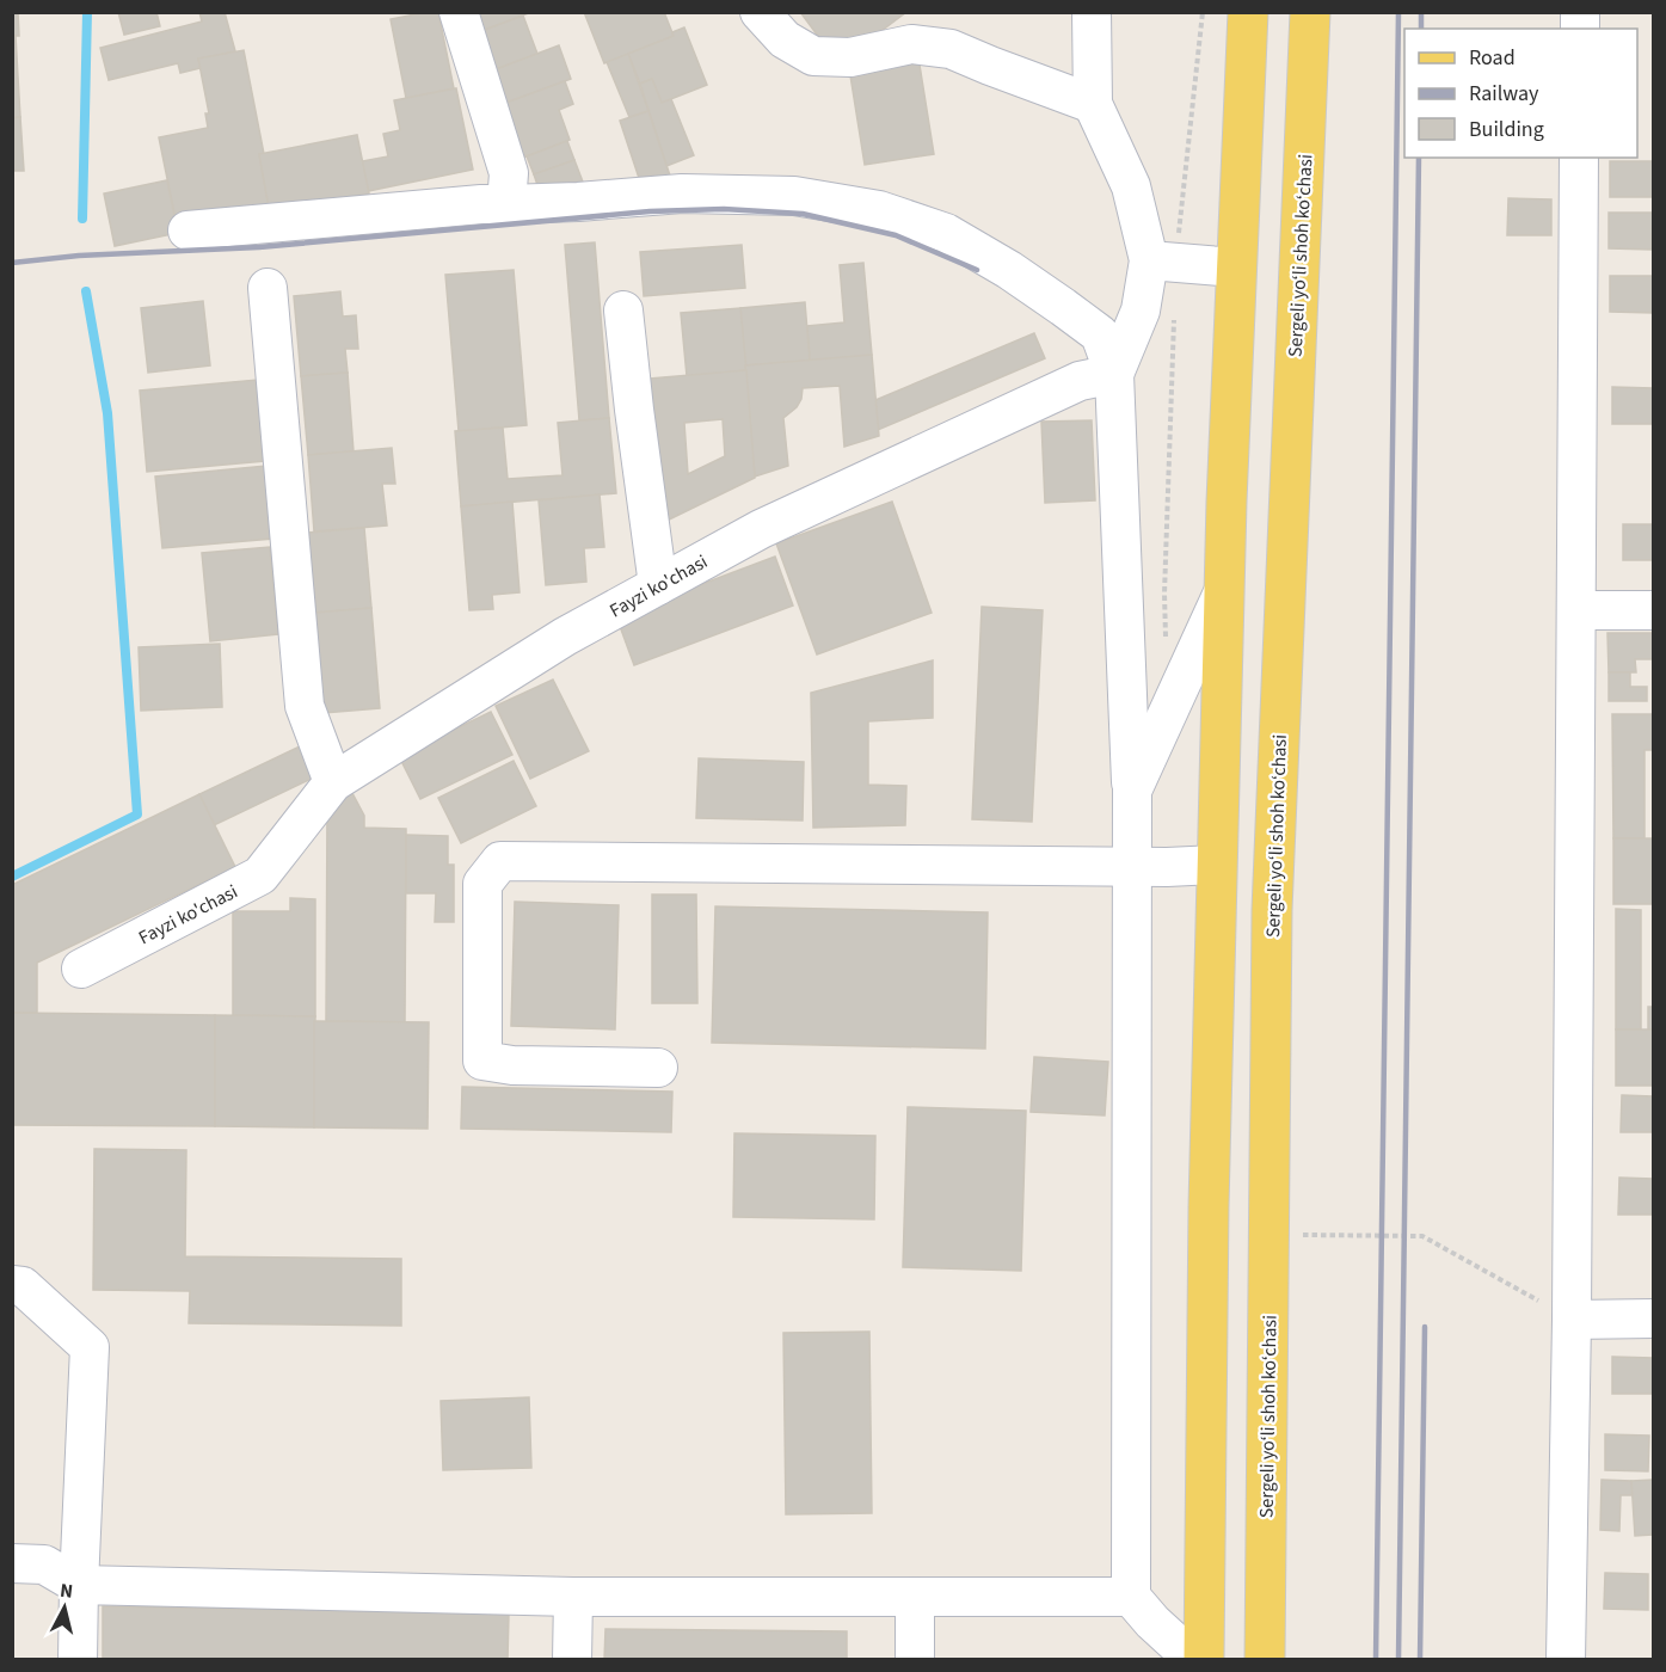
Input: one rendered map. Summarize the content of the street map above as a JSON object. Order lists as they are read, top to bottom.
{
  "streets": {
    "main road": ["Sergeli yo‘li shoh ko‘chasi"],
    "street": ["Fayzi ko'chasi"]
  },
  "legend": ["Road", "Railway", "Building"],
  "north": "top"
}
